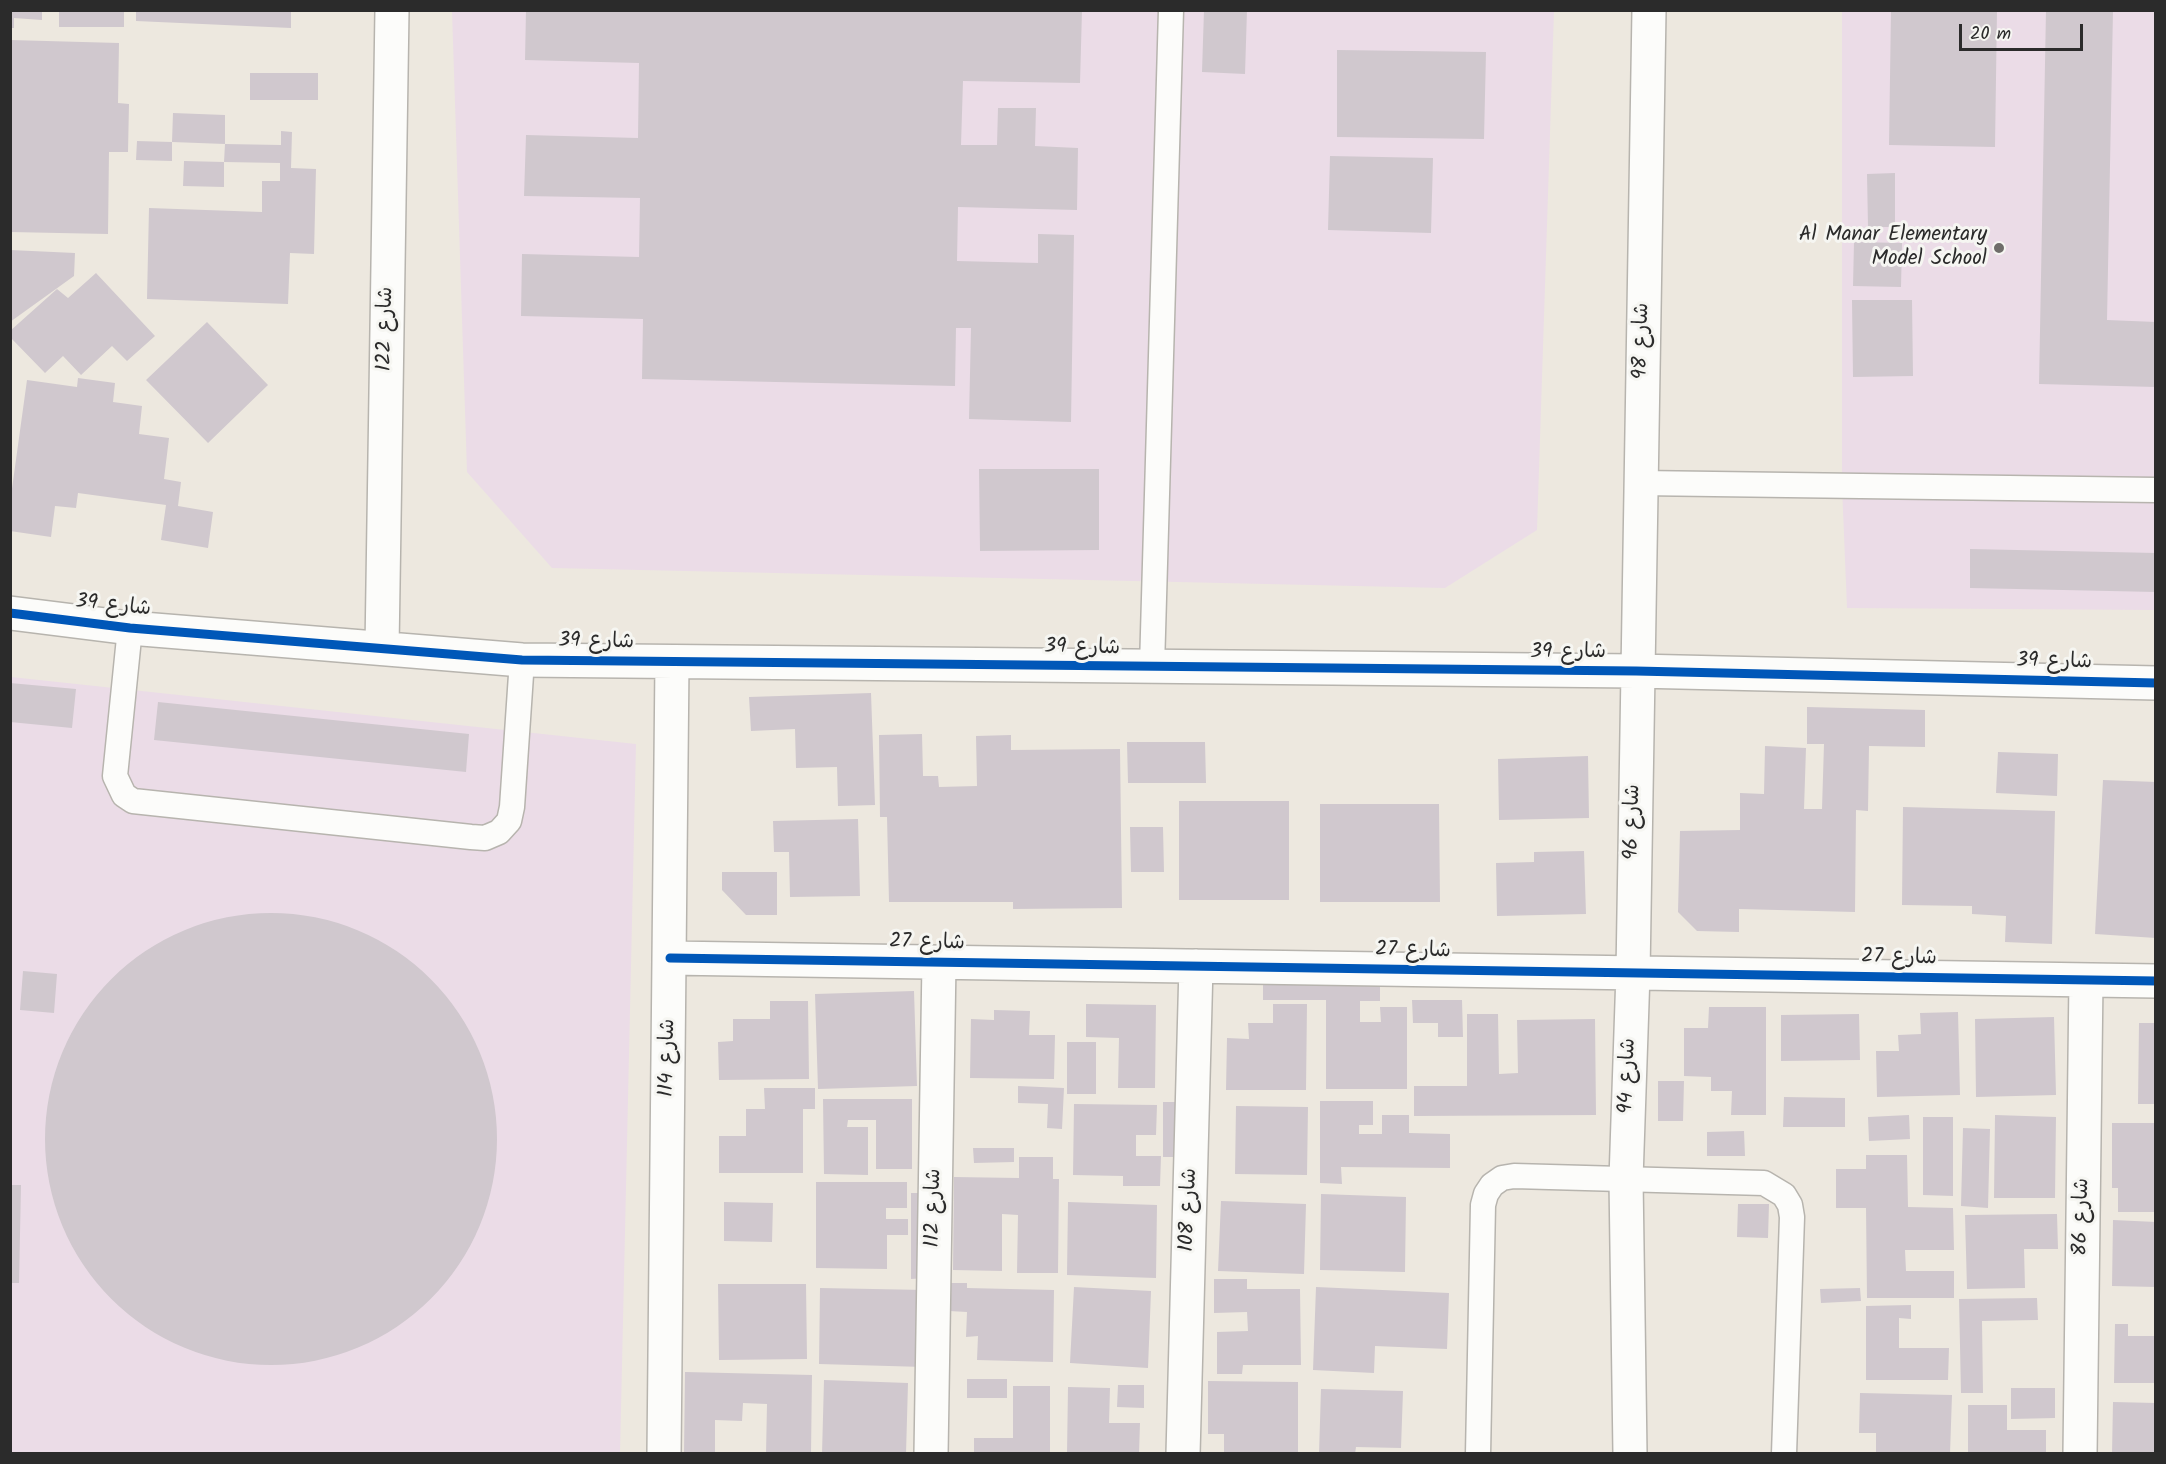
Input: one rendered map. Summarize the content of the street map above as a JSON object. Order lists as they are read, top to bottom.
{
  "streets": {
    "street": [
      "شارع 122",
      "شارع 98",
      "شارع 39",
      "شارع 96",
      "شارع 27",
      "شارع 114",
      "شارع 94",
      "شارع 112",
      "شارع 108",
      "شارع 86"
    ]
  },
  "crossings": [
    ["شارع 122", "شارع 39"],
    ["شارع 98", "شارع 39"],
    ["شارع 98", "شارع 96"],
    ["شارع 39", "شارع 96"],
    ["شارع 39", "شارع 114"],
    ["شارع 96", "شارع 27"],
    ["شارع 96", "شارع 94"],
    ["شارع 27", "شارع 114"],
    ["شارع 27", "شارع 94"],
    ["شارع 27", "شارع 112"],
    ["شارع 27", "شارع 108"],
    ["شارع 27", "شارع 86"]
  ],
  "places": ["Al Manar Elementary Model School"],
  "scale_bar": "20 m"
}
